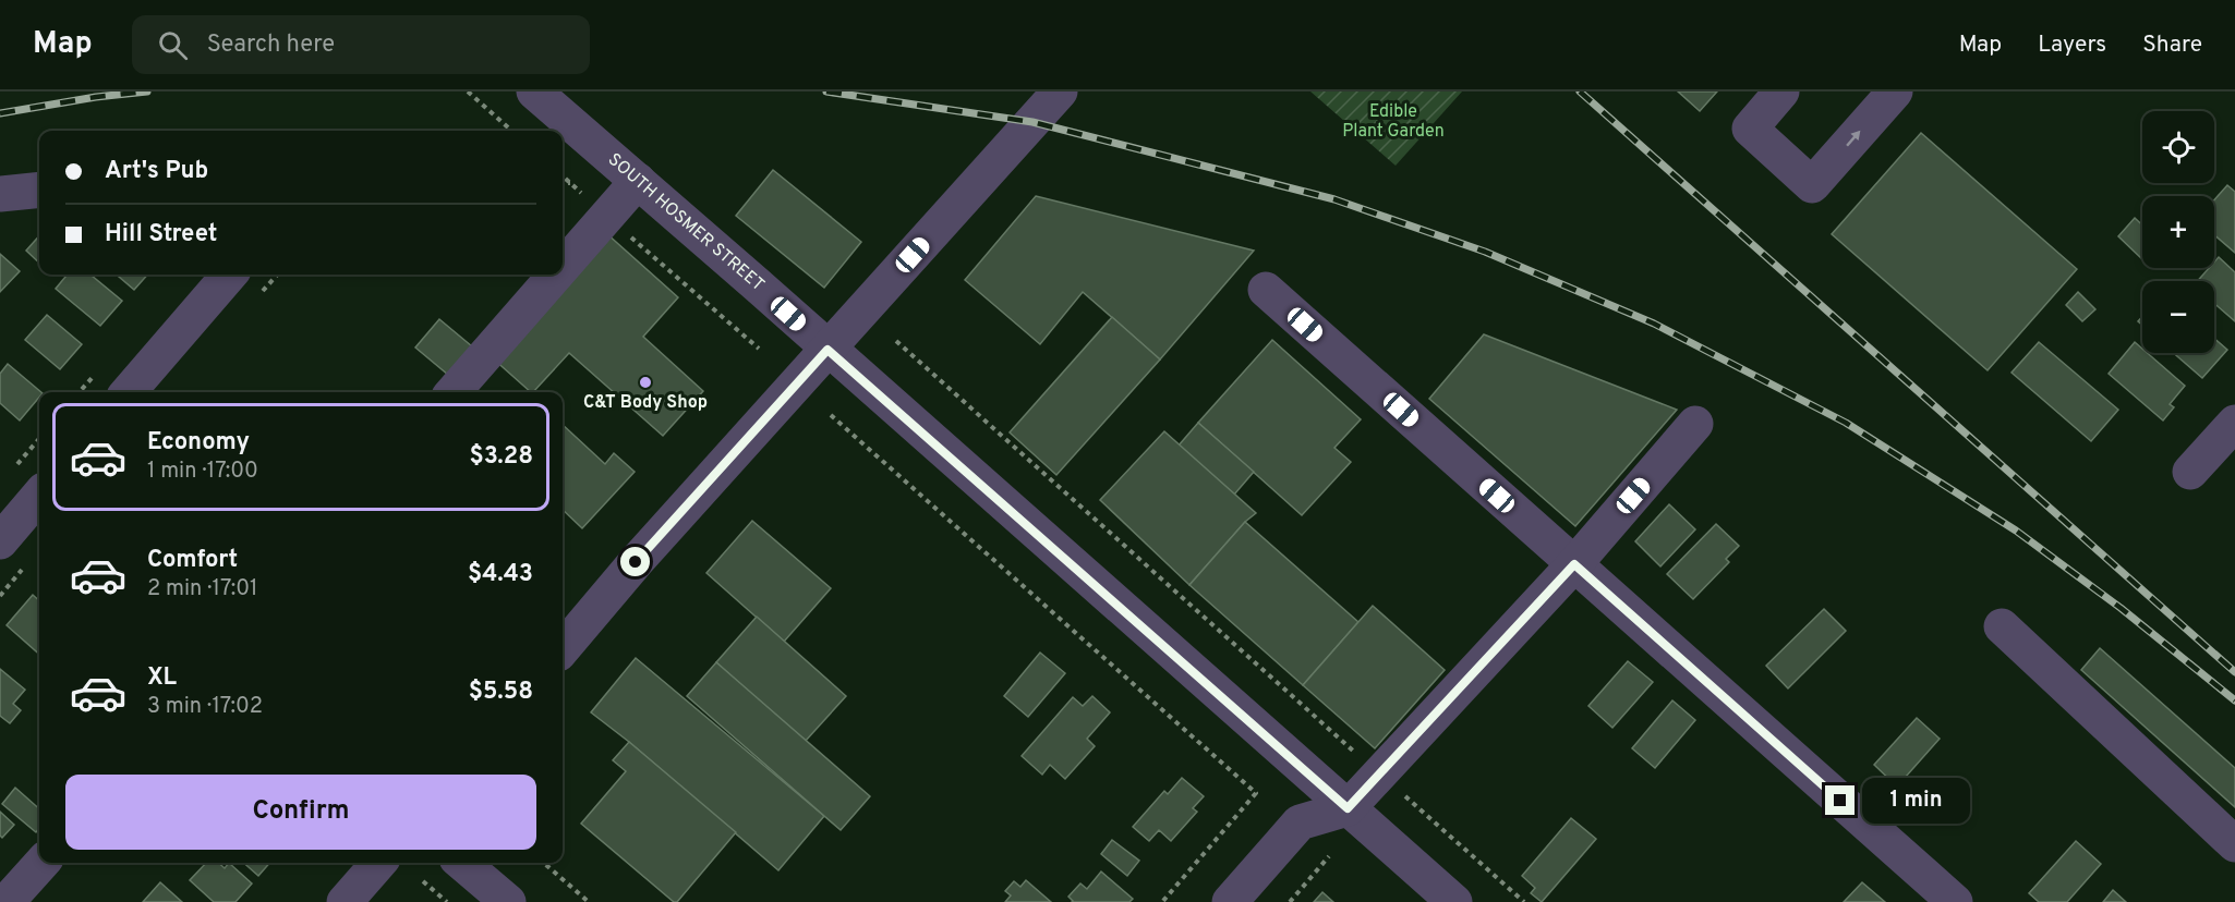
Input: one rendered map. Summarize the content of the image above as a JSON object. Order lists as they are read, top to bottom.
{
  "streets": {
    "street": ["SOUTH HOSMER STREET"]
  },
  "parks": ["Edible Plant Garden"],
  "places": ["C&T Body Shop"],
  "page": {
    "header": "Map",
    "search": "Search here",
    "nav": ["Map", "Layers", "Share"],
    "map_buttons": ["+", "−"],
    "banner": ["Art's Pub", "Hill Street"],
    "list": [
      {
        "name": "Economy",
        "note": "1 min · 17:00",
        "value": "$3.28"
      },
      {
        "name": "Comfort",
        "note": "2 min · 17:01",
        "value": "$4.43"
      },
      {
        "name": "XL",
        "note": "3 min · 17:02",
        "value": "$5.58"
      }
    ],
    "buttons": "Confirm",
    "bubble": "1 min"
  }
}
